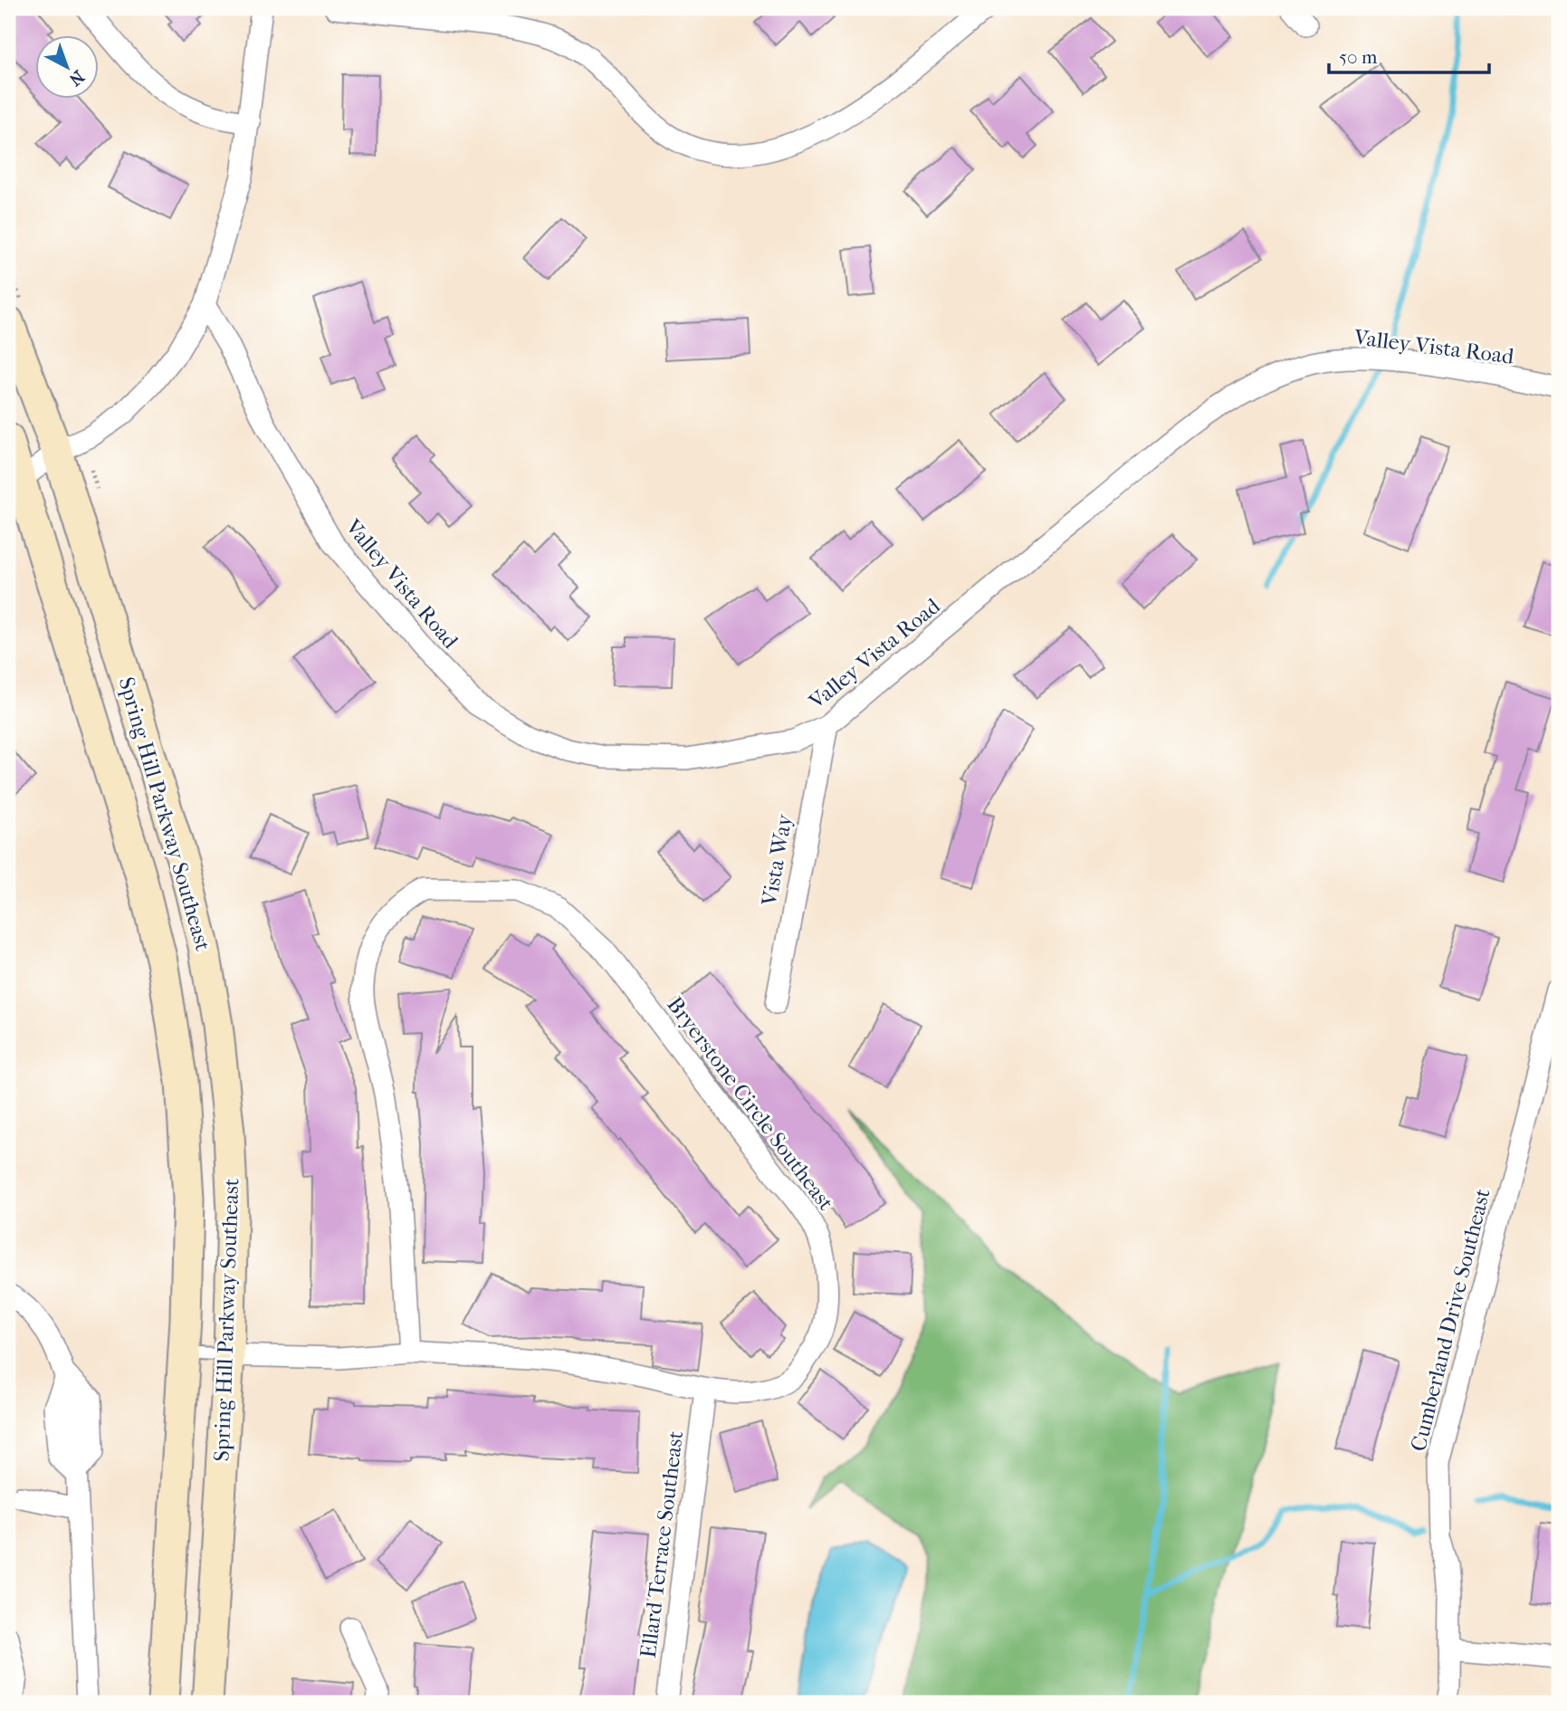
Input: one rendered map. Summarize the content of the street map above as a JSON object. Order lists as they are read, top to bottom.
{
  "streets": {
    "street": [
      "Valley Vista Road",
      "Spring Hill Parkway Southeast",
      "Vista Way",
      "Bryerstone Circle Southeast",
      "Cumberland Drive Southeast",
      "Ellard Terrace Southeast"
    ]
  },
  "crossings": [
    ["Valley Vista Road", "Vista Way"],
    ["Bryerstone Circle Southeast", "Ellard Terrace Southeast"]
  ],
  "scale_bar": "50 m",
  "north": "bottom right"
}
